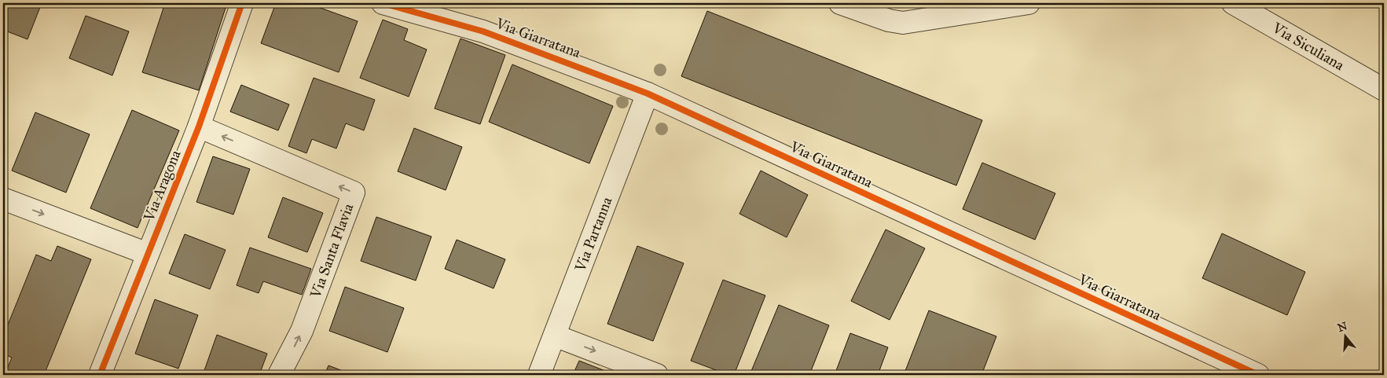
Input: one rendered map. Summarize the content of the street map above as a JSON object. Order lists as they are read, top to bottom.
{
  "streets": {
    "street": [
      "Via Giarratana",
      "Via Siculiana",
      "Via Aragona",
      "Via Partanna",
      "Via Santa Flavia"
    ]
  },
  "crossings": [
    ["Via Giarratana", "Via Partanna"],
    ["Via Aragona", "Via Santa Flavia"]
  ],
  "north": "top"
}
